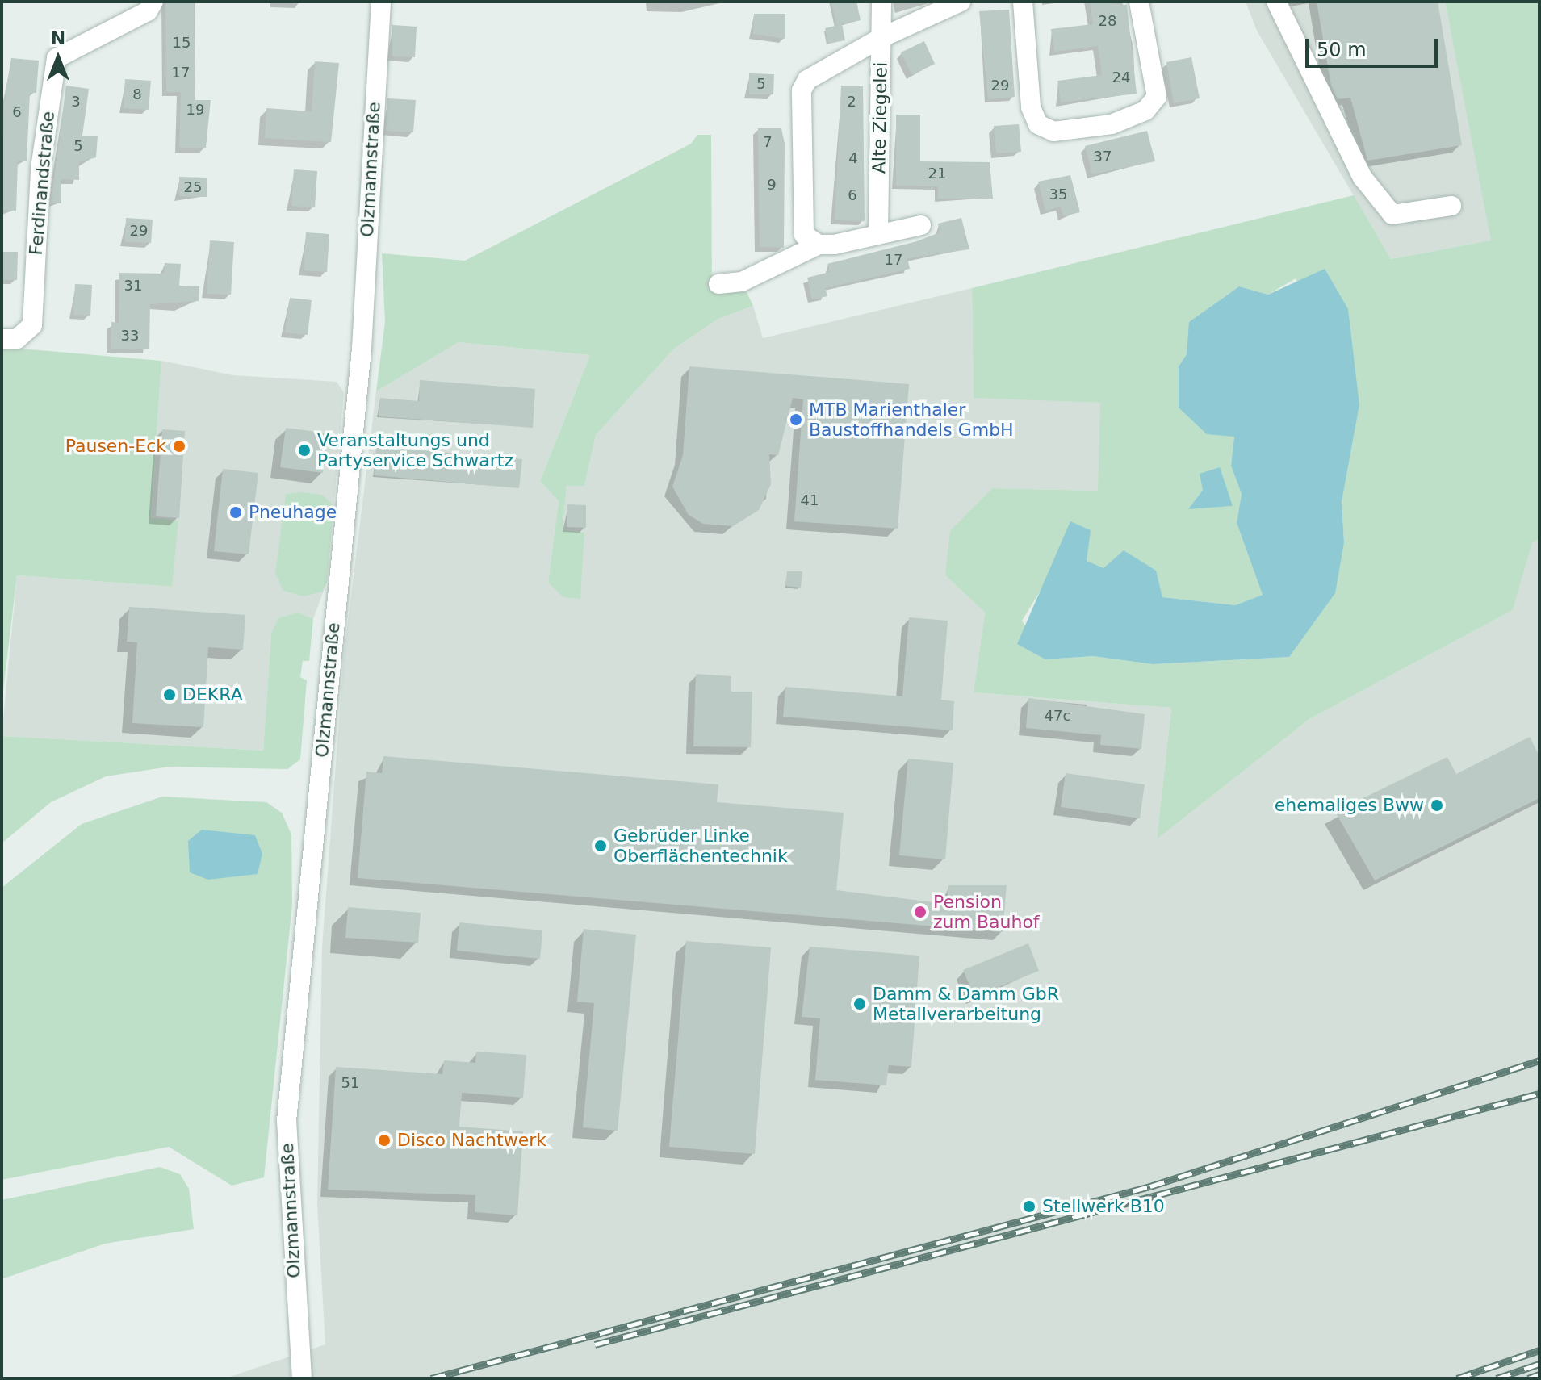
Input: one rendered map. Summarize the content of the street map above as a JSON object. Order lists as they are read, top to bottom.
{
  "streets": {
    "street": ["Alte Ziegelei", "Olzmannstraße", "Ferdinandstraße"]
  },
  "places": [
    "MTB Marienthaler Baustoffhandels GmbH",
    "Pausen-Eck",
    "Veranstaltungs und Partyservice Schwartz",
    "Pneuhage",
    "DEKRA",
    "ehemaliges Bww",
    "Gebrüder Linke Oberflächentechnik",
    "Pension zum Bauhof",
    "Damm & Damm GbR Metallverarbeitung",
    "Disco Nachtwerk",
    "Stellwerk B10"
  ],
  "house_numbers": [
    "28",
    "15",
    "17",
    "24",
    "5",
    "29",
    "8",
    "3",
    "2",
    "19",
    "6",
    "7",
    "5",
    "37",
    "4",
    "21",
    "9",
    "25",
    "35",
    "6",
    "29",
    "17",
    "31",
    "33",
    "41",
    "47c",
    "51"
  ],
  "scale_bar": "50 m",
  "north": "top"
}
